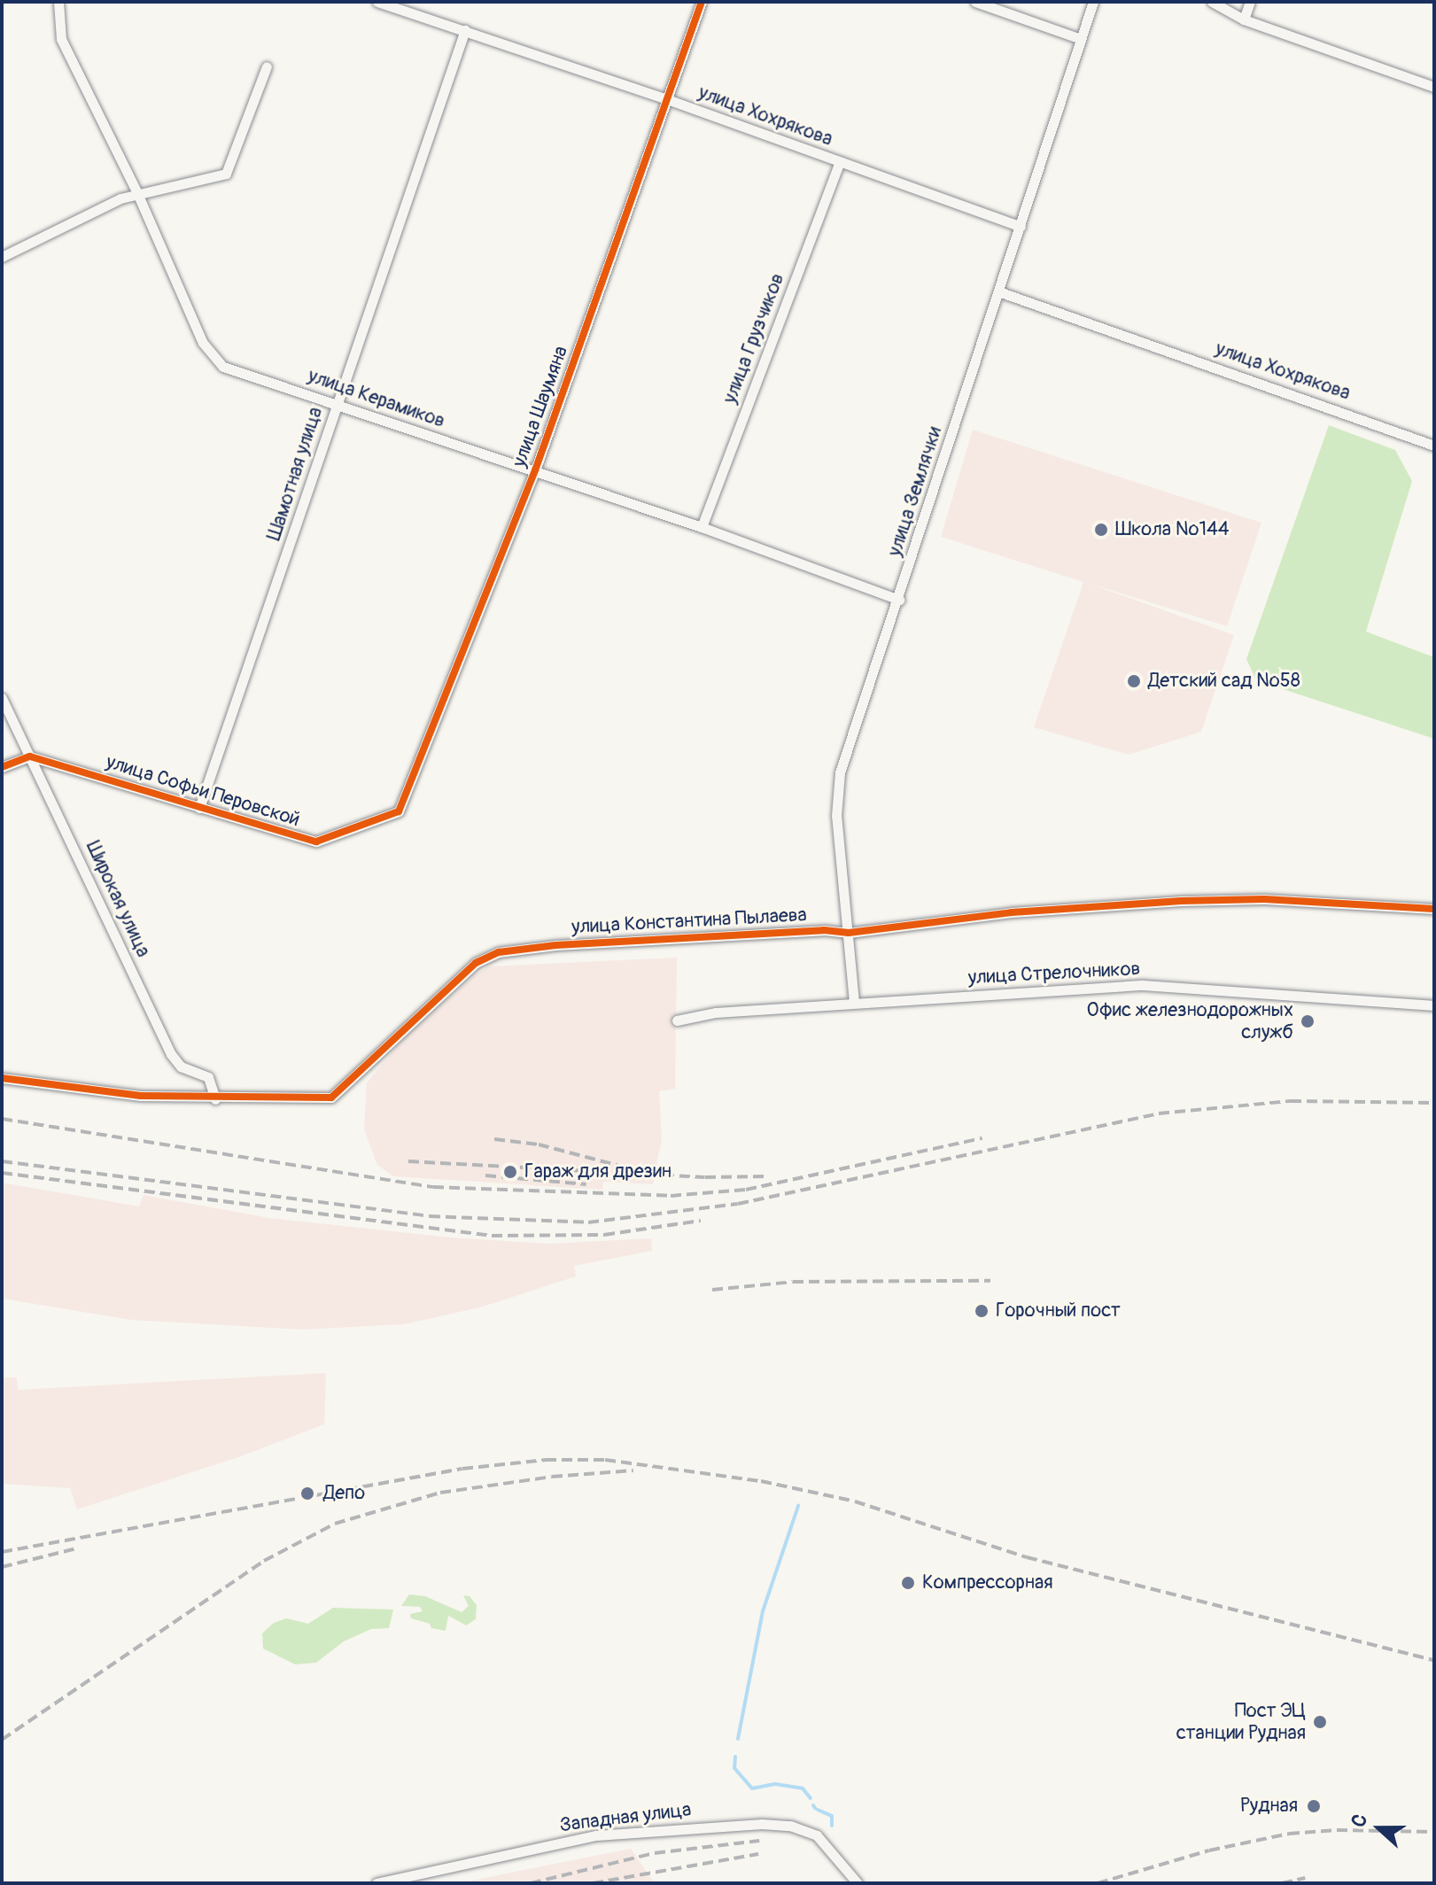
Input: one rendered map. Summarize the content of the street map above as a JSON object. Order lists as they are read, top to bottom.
{
  "streets": {
    "street": [
      "улица Хохрякова",
      "улица Грузчиков",
      "улица Керамиков",
      "улица Шаумяна",
      "Шамотная улица",
      "улица Землячки",
      "улица Софьи Перовской",
      "Широкая улица",
      "улица Константина Пылаева",
      "улица Стрелочников",
      "Западная улица"
    ]
  },
  "crossings": [
    ["улица Хохрякова", "улица Грузчиков"],
    ["улица Хохрякова", "улица Шаумяна"],
    ["улица Хохрякова", "Шамотная улица"],
    ["улица Хохрякова", "улица Землячки"],
    ["улица Грузчиков", "улица Керамиков"],
    ["улица Керамиков", "улица Шаумяна"],
    ["улица Керамиков", "Шамотная улица"],
    ["улица Керамиков", "улица Землячки"],
    ["улица Шаумяна", "улица Софьи Перовской"],
    ["Шамотная улица", "улица Софьи Перовской"],
    ["улица Землячки", "улица Константина Пылаева"],
    ["улица Землячки", "улица Стрелочников"],
    ["улица Софьи Перовской", "Широкая улица"],
    ["Широкая улица", "улица Константина Пылаева"]
  ],
  "places": [
    "Школа №144",
    "Детский сад №58",
    "Офис железнодорожных служб",
    "Гараж для дрезин",
    "Горочный пост",
    "Депо",
    "Компрессорная",
    "Пост ЭЦ станции Рудная",
    "Рудная"
  ],
  "north": "left"
}
